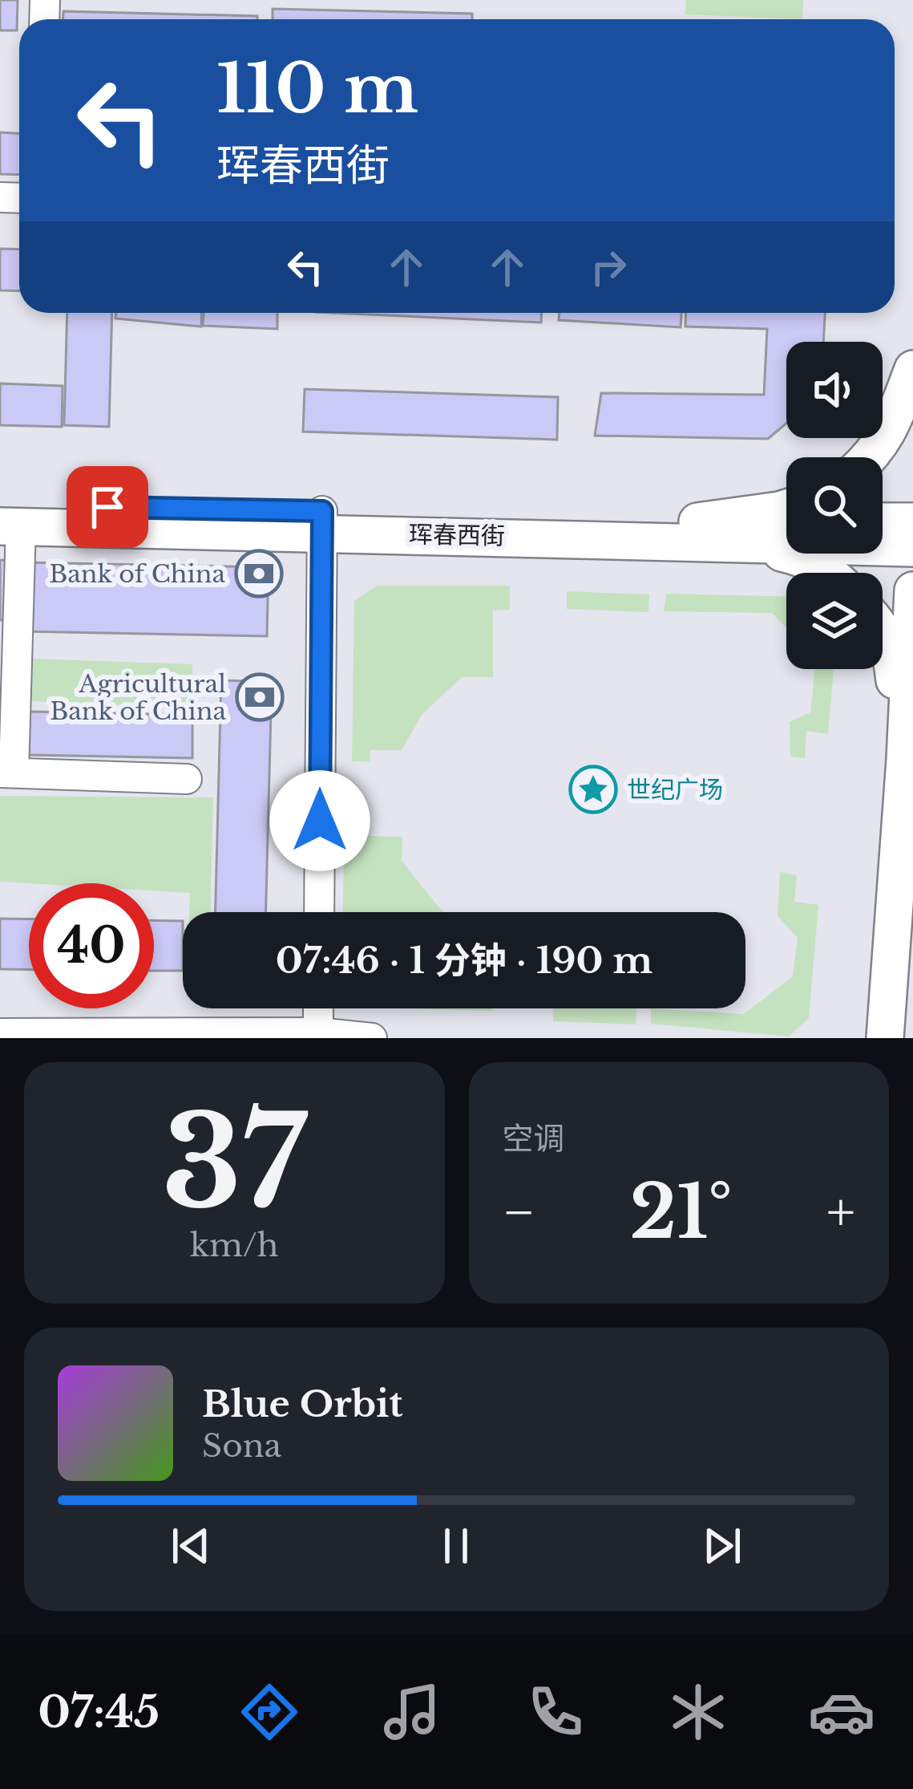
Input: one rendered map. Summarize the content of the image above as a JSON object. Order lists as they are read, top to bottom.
{
  "streets": {
    "main road": ["珲春西街"]
  },
  "places": {
    "bank": ["Bank of China", "Agricultural Bank of China"],
    "place": ["世纪广场"]
  },
  "page": {
    "turn": ["110 m", "珲春西街"],
    "limit": "40",
    "trip": "07:46 · 1 分钟 · 190 m",
    "tile": [
      ["37", "km/h"],
      "空调"
    ],
    "heat": ["−", "21°", "+"],
    "song": ["Blue Orbit", "Sona"],
    "tabs": "07:45"
  }
}
